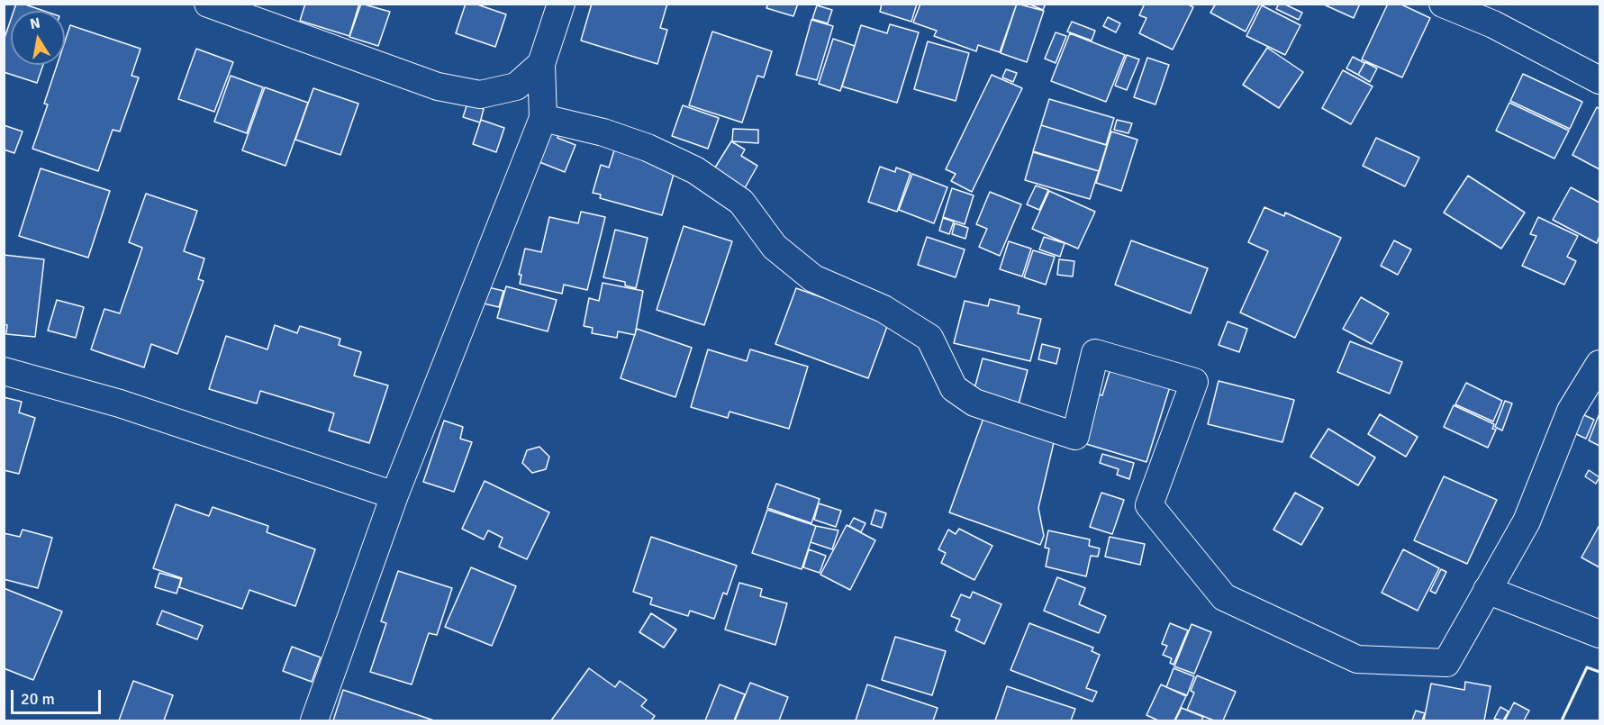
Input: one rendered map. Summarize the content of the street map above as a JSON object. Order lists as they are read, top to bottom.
{
  "scale_bar": "20 m",
  "north": "top"
}
